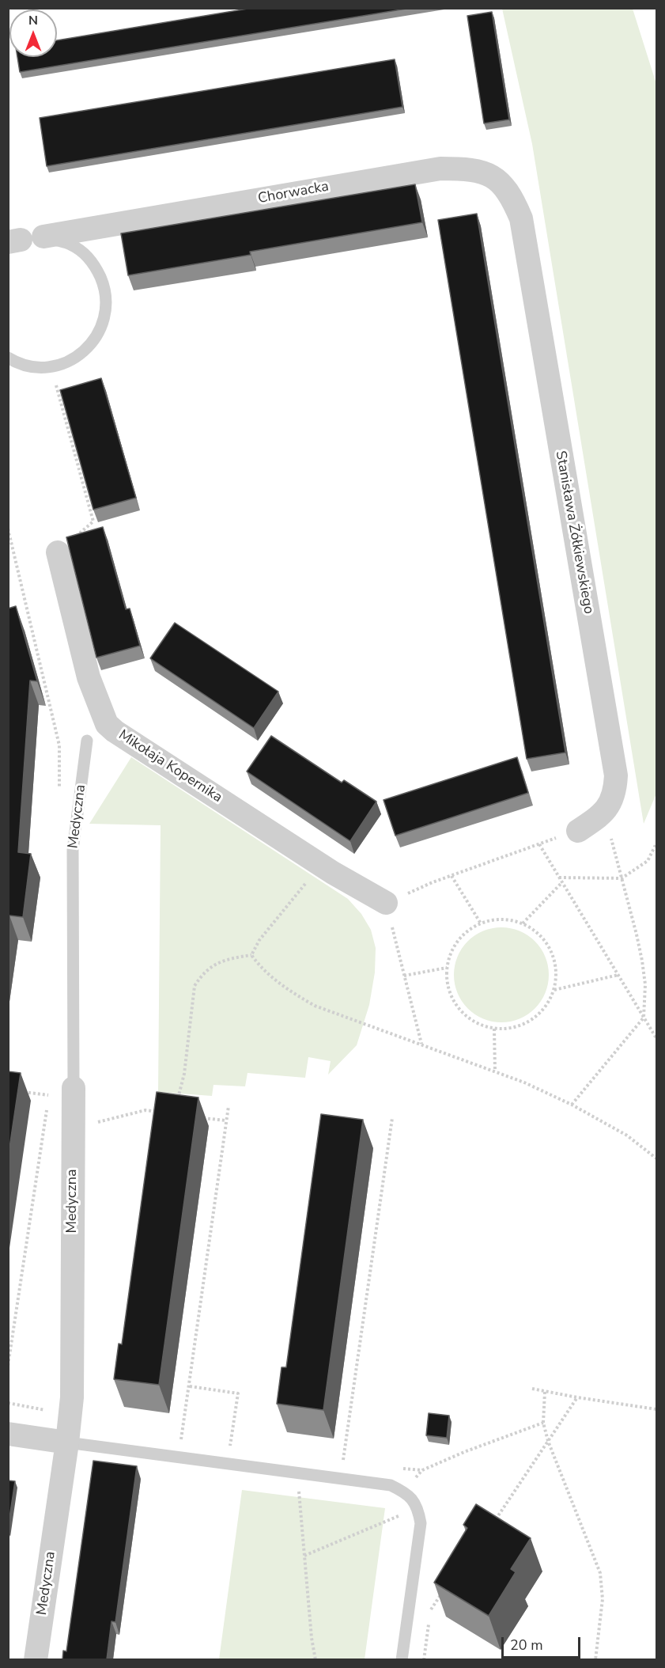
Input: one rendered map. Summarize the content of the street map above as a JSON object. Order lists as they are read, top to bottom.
{
  "streets": {
    "street": [
      "Chorwacka",
      "Stanisława Żółkiewskiego",
      "Mikołaja Kopernika",
      "Medyczna"
    ]
  },
  "crossings": [
    ["Chorwacka", "Stanisława Żółkiewskiego"]
  ],
  "scale_bar": "20 m",
  "north": "top"
}
